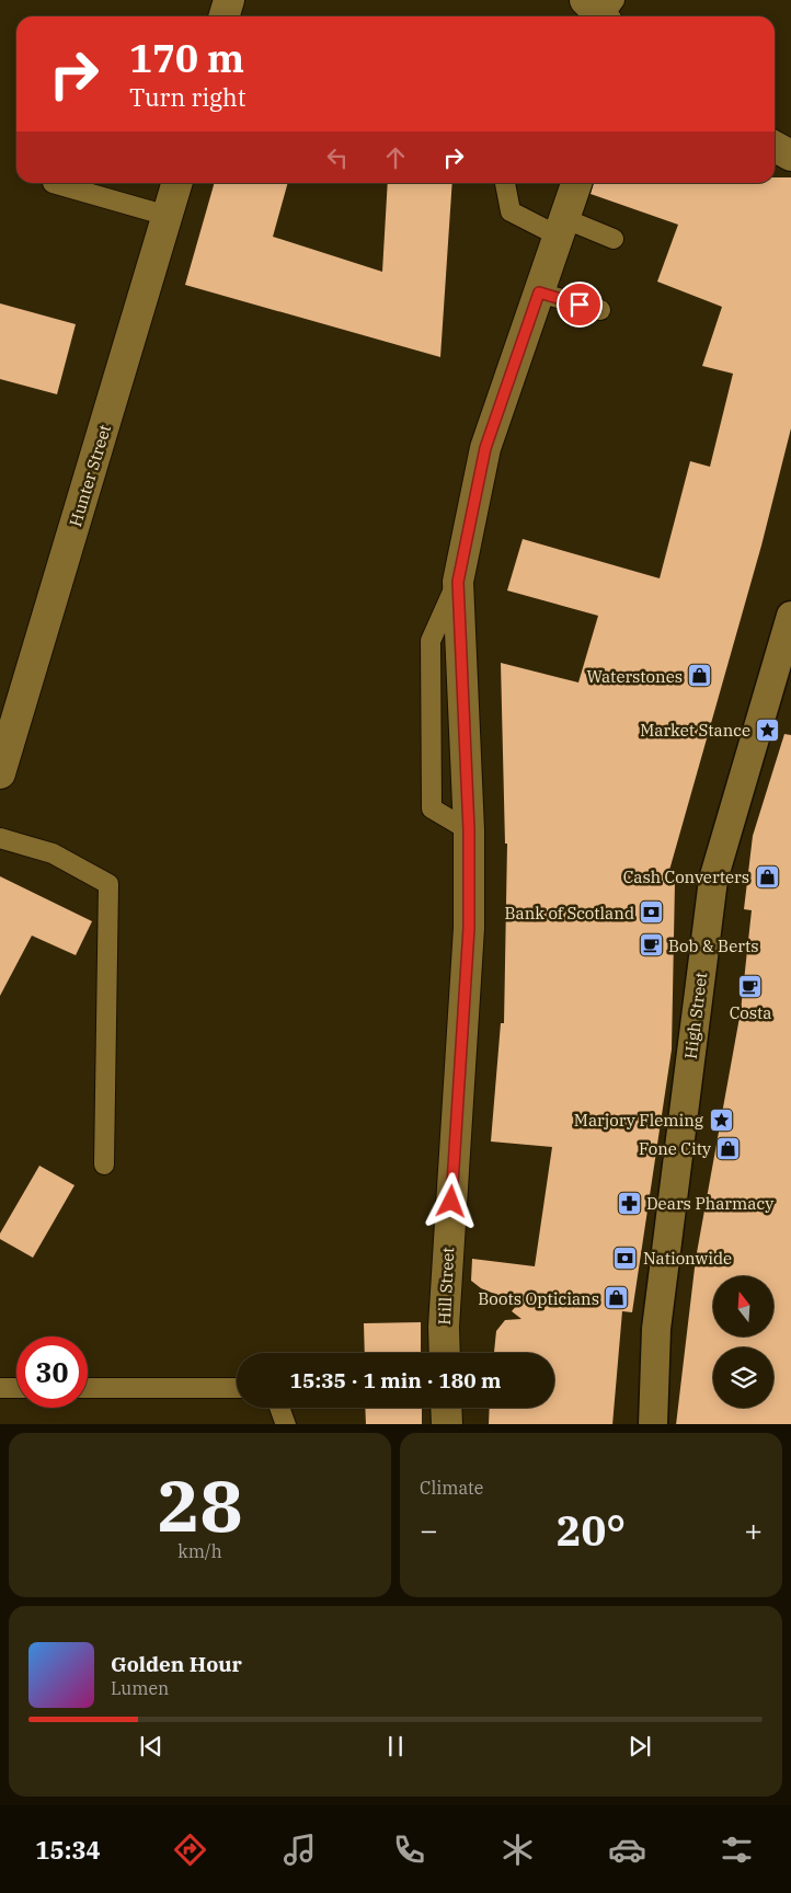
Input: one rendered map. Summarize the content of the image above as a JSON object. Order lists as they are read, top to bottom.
{
  "streets": {
    "street": ["Hunter Street", "High Street", "Hill Street"]
  },
  "places": {
    "shop": [
      "Waterstones",
      "Cash Converters",
      "Fone City",
      "Boots Opticians"
    ],
    "place": ["Market Stance", "Marjory Fleming"],
    "bank": ["Bank of Scotland", "Nationwide"],
    "cafe": ["Bob & Berts", "Costa"],
    "pharmacy": ["Dears Pharmacy"]
  },
  "north": "top",
  "page": {
    "turn": ["170 m", "Turn right"],
    "limit": "30",
    "trip": "15:35 · 1 min · 180 m",
    "tile": [
      ["28", "km/h"],
      "Climate"
    ],
    "heat": ["−", "20°", "+"],
    "song": ["Golden Hour", "Lumen"],
    "tabs": "15:34"
  }
}
